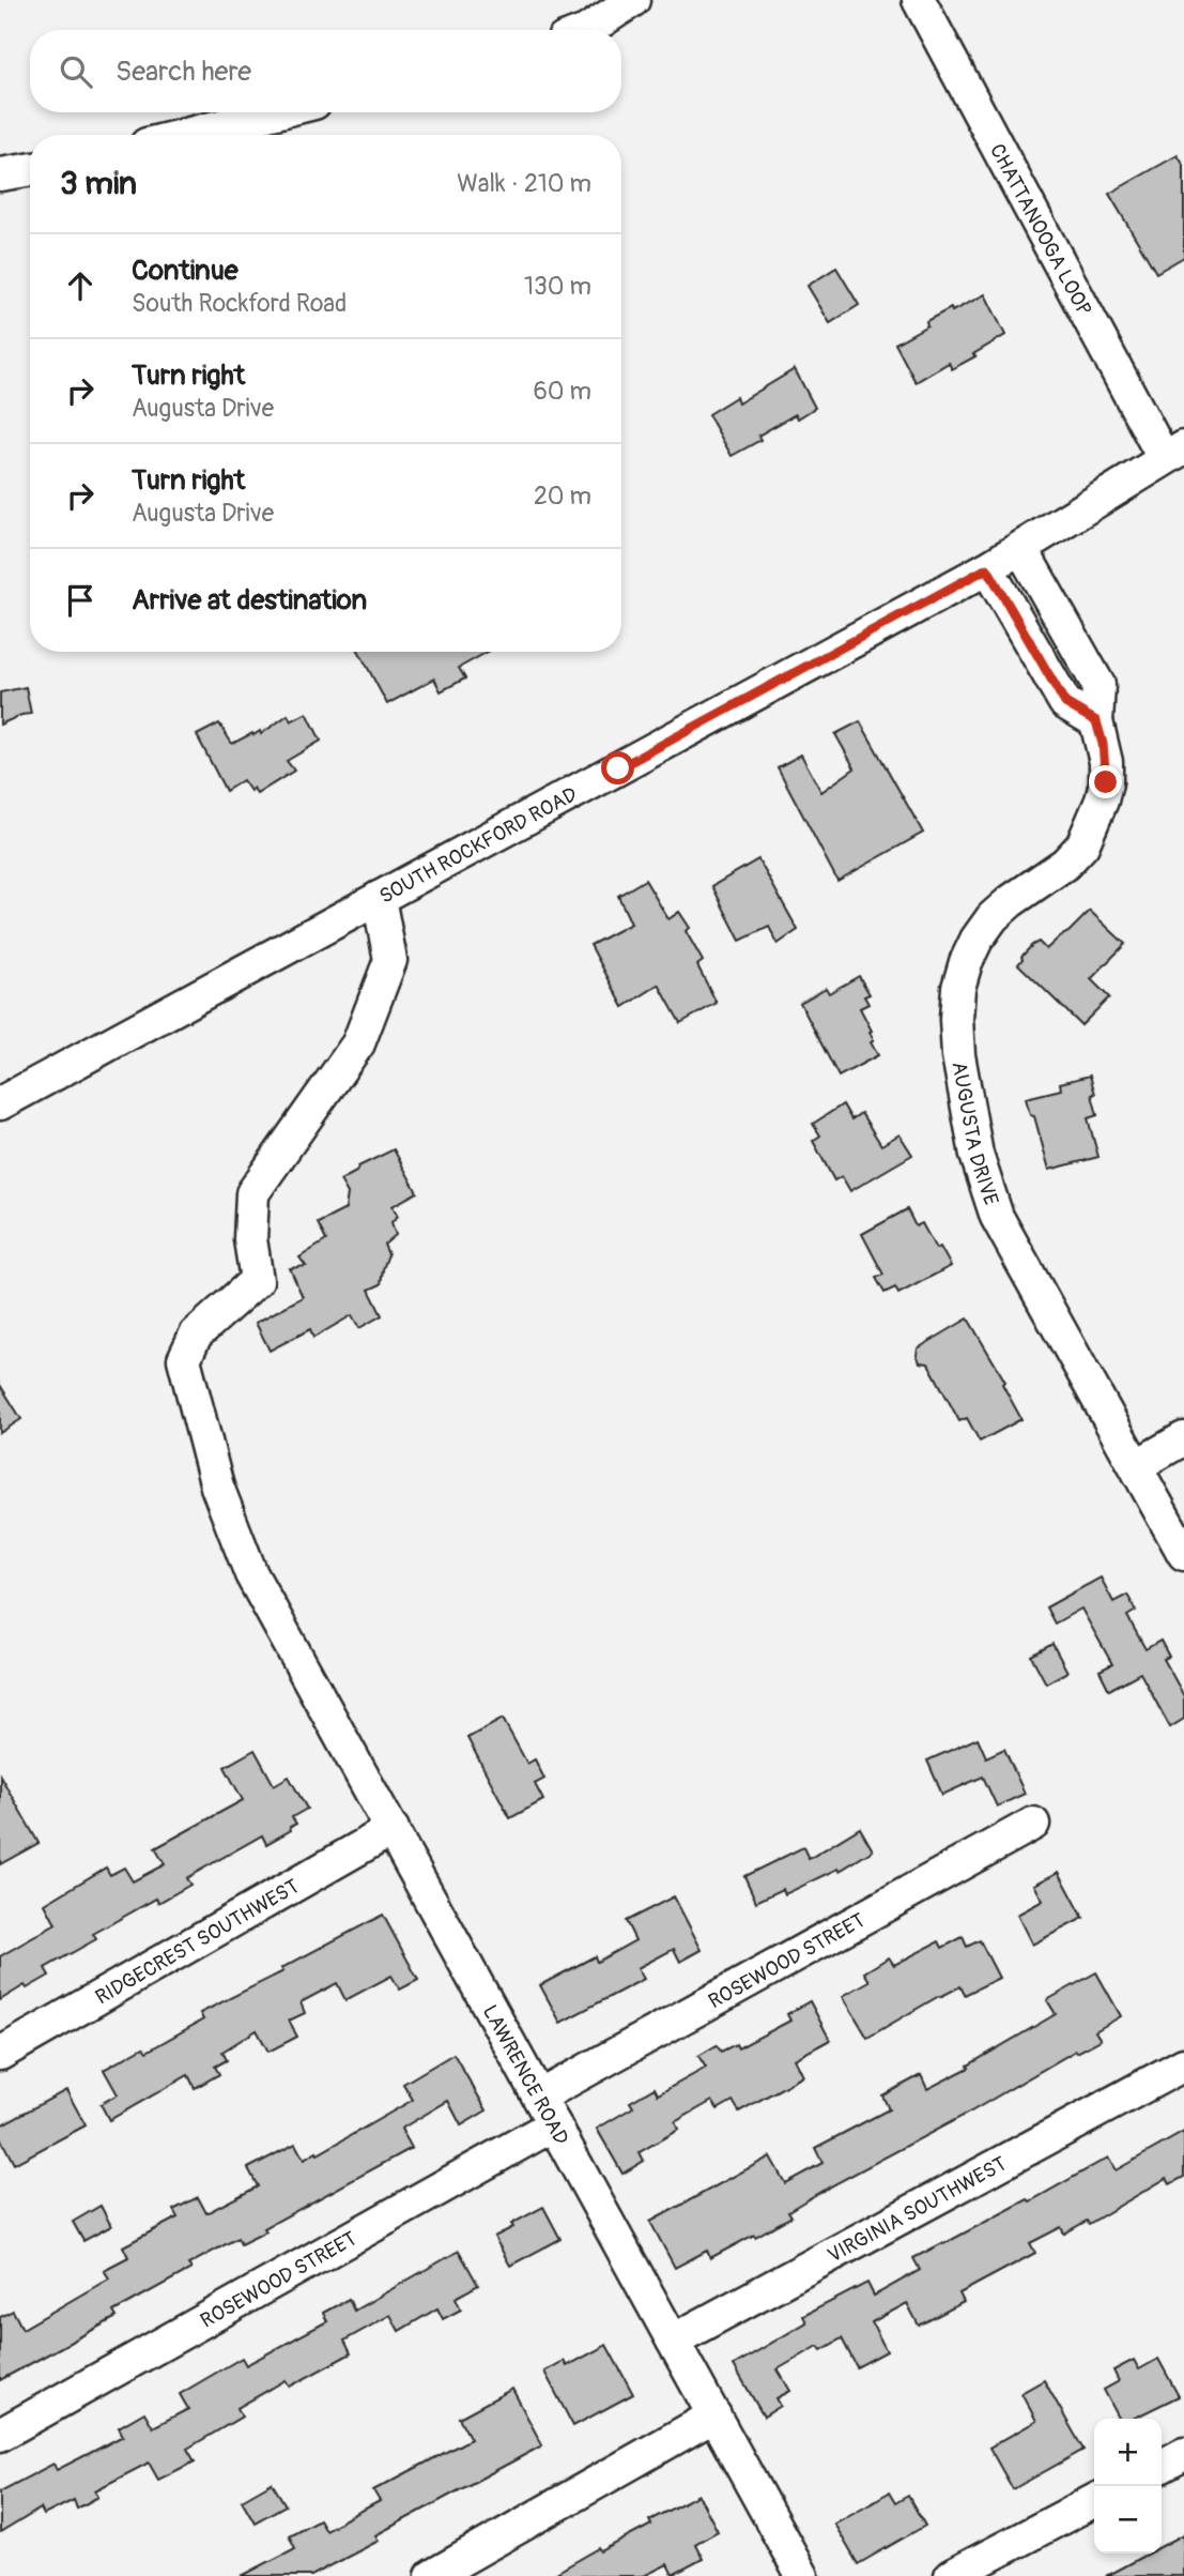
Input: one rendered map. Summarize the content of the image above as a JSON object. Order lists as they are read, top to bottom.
{
  "streets": {
    "street": [
      "CHATTANOOGA LOOP",
      "SOUTH ROCKFORD ROAD",
      "AUGUSTA DRIVE",
      "RIDGECREST SOUTHWEST",
      "ROSEWOOD STREET",
      "LAWRENCE ROAD",
      "VIRGINIA SOUTHWEST"
    ]
  },
  "crossings": [
    ["CHATTANOOGA LOOP", "SOUTH ROCKFORD ROAD"],
    ["SOUTH ROCKFORD ROAD", "AUGUSTA DRIVE"],
    ["SOUTH ROCKFORD ROAD", "LAWRENCE ROAD"],
    ["RIDGECREST SOUTHWEST", "LAWRENCE ROAD"],
    ["ROSEWOOD STREET", "LAWRENCE ROAD"],
    ["LAWRENCE ROAD", "VIRGINIA SOUTHWEST"]
  ],
  "page": {
    "search": "Search here",
    "heading": ["3 min", "Walk · 210 m"],
    "list": [
      ["Continue", "South Rockford Road", "130 m"],
      ["Turn right", "Augusta Drive", "60 m"],
      ["Turn right", "Augusta Drive", "20 m"],
      "Arrive at destination"
    ],
    "map_buttons": ["+", "−"]
  }
}
